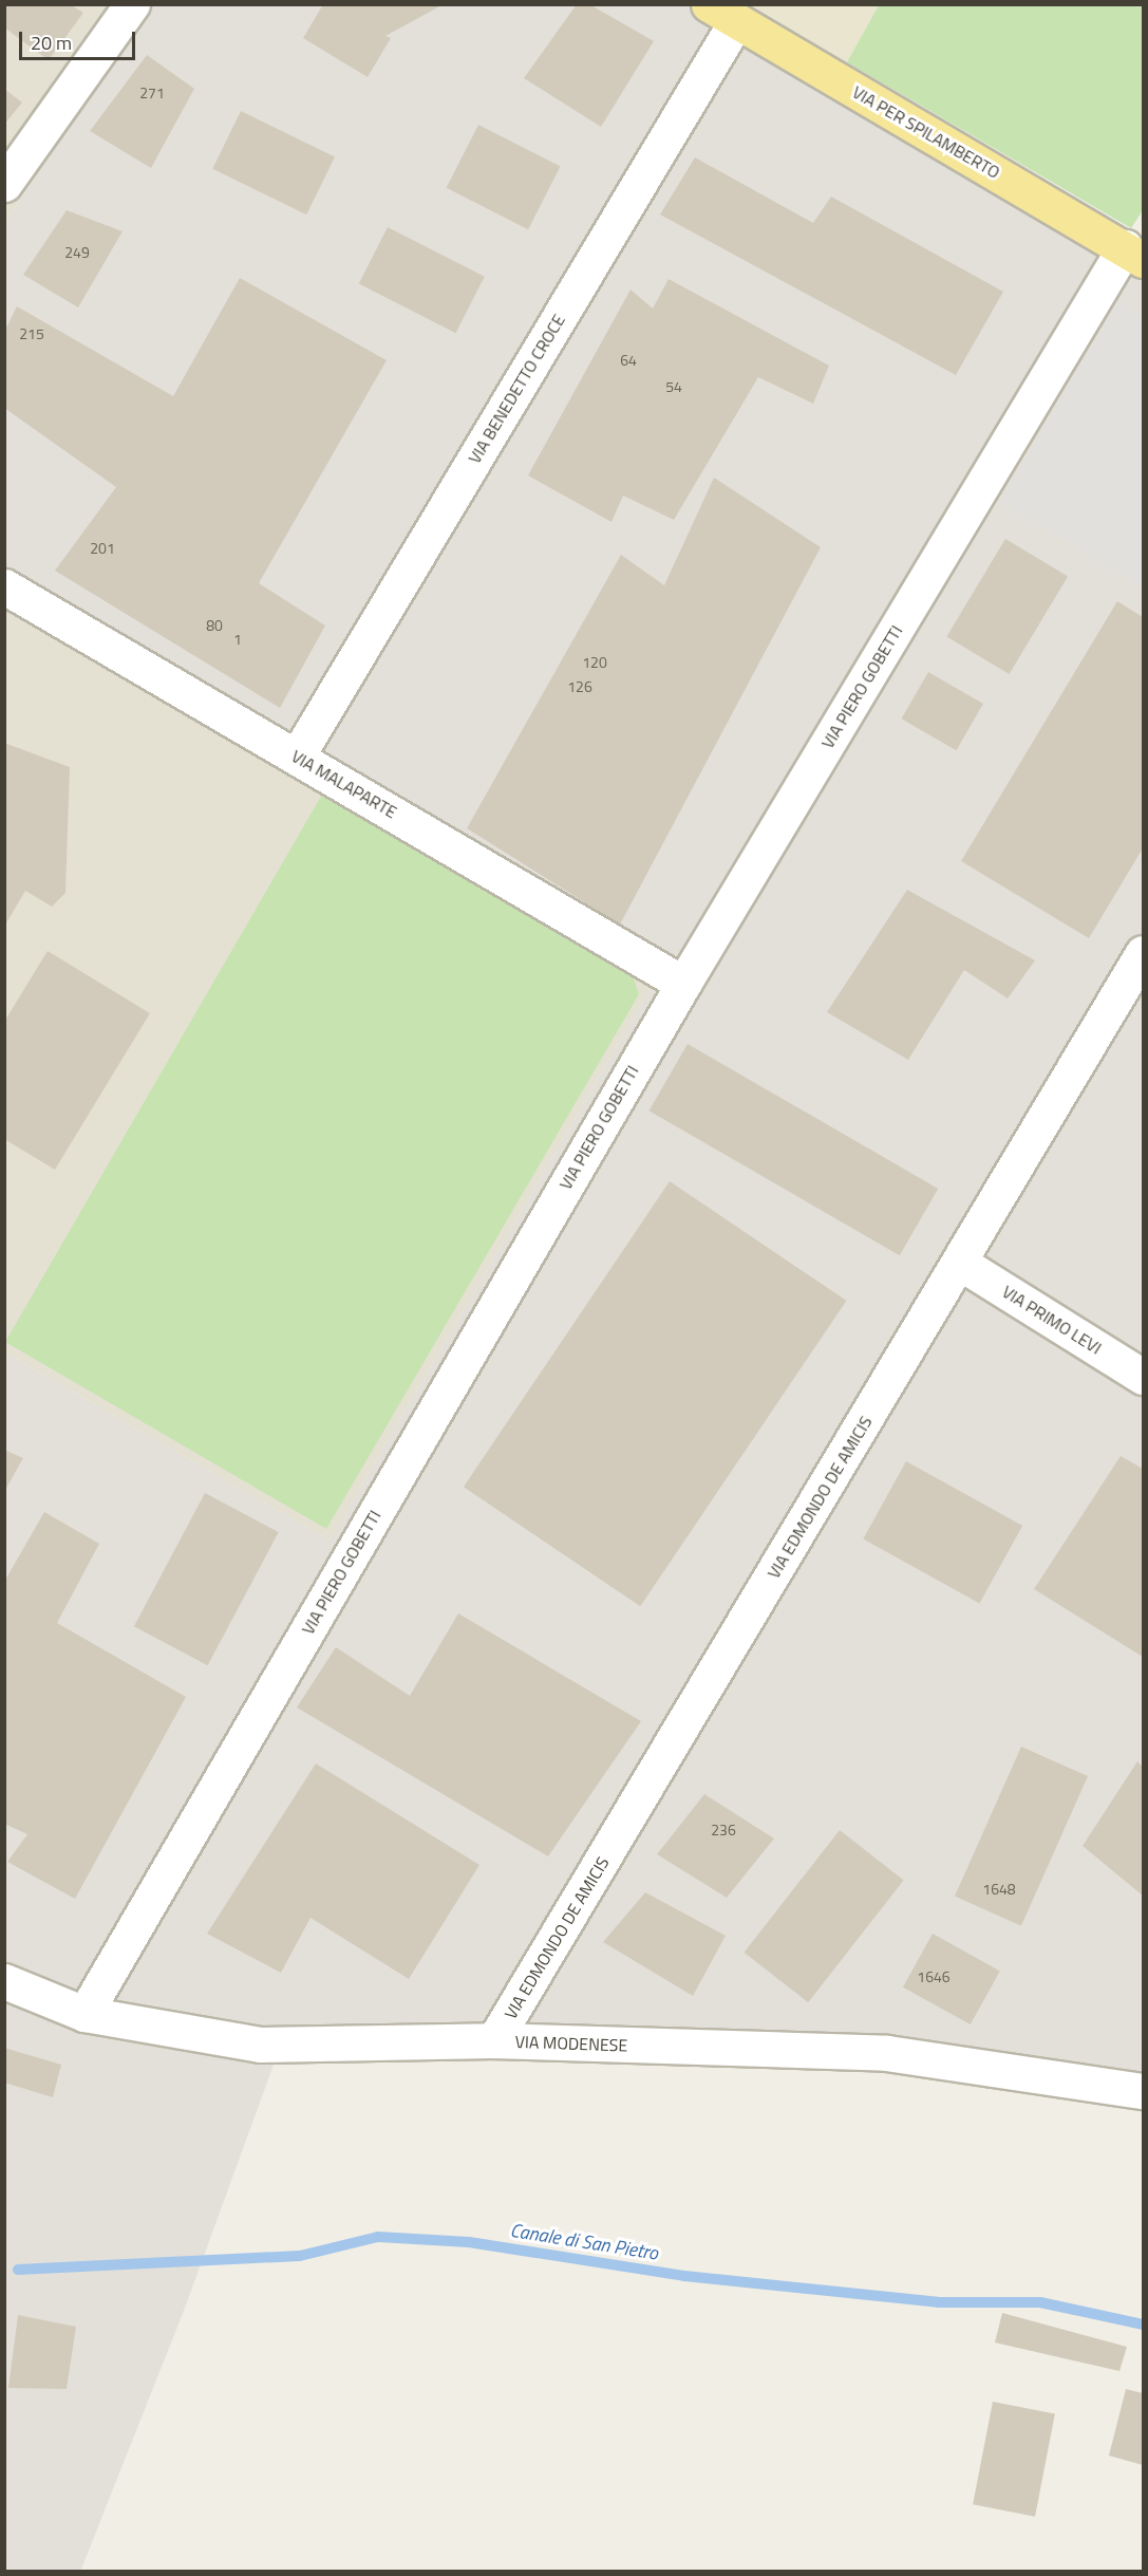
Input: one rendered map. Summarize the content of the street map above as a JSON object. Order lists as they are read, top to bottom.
{
  "streets": {
    "main road": ["VIA PER SPILAMBERTO"],
    "street": [
      "VIA BENEDETTO CROCE",
      "VIA PIERO GOBETTI",
      "VIA MALAPARTE",
      "VIA PRIMO LEVI",
      "VIA EDMONDO DE AMICIS",
      "VIA MODENESE"
    ]
  },
  "crossings": [
    ["VIA PER SPILAMBERTO", "VIA BENEDETTO CROCE"],
    ["VIA PER SPILAMBERTO", "VIA PIERO GOBETTI"],
    ["VIA BENEDETTO CROCE", "VIA MALAPARTE"],
    ["VIA PIERO GOBETTI", "VIA MALAPARTE"],
    ["VIA PIERO GOBETTI", "VIA MODENESE"],
    ["VIA PRIMO LEVI", "VIA EDMONDO DE AMICIS"],
    ["VIA EDMONDO DE AMICIS", "VIA MODENESE"]
  ],
  "water": ["Canale di San Pietro"],
  "house_numbers": [
    "271",
    "249",
    "215",
    "64",
    "54",
    "201",
    "80",
    "1",
    "120",
    "126",
    "236",
    "1648",
    "1646"
  ],
  "scale_bar": "20 m"
}
